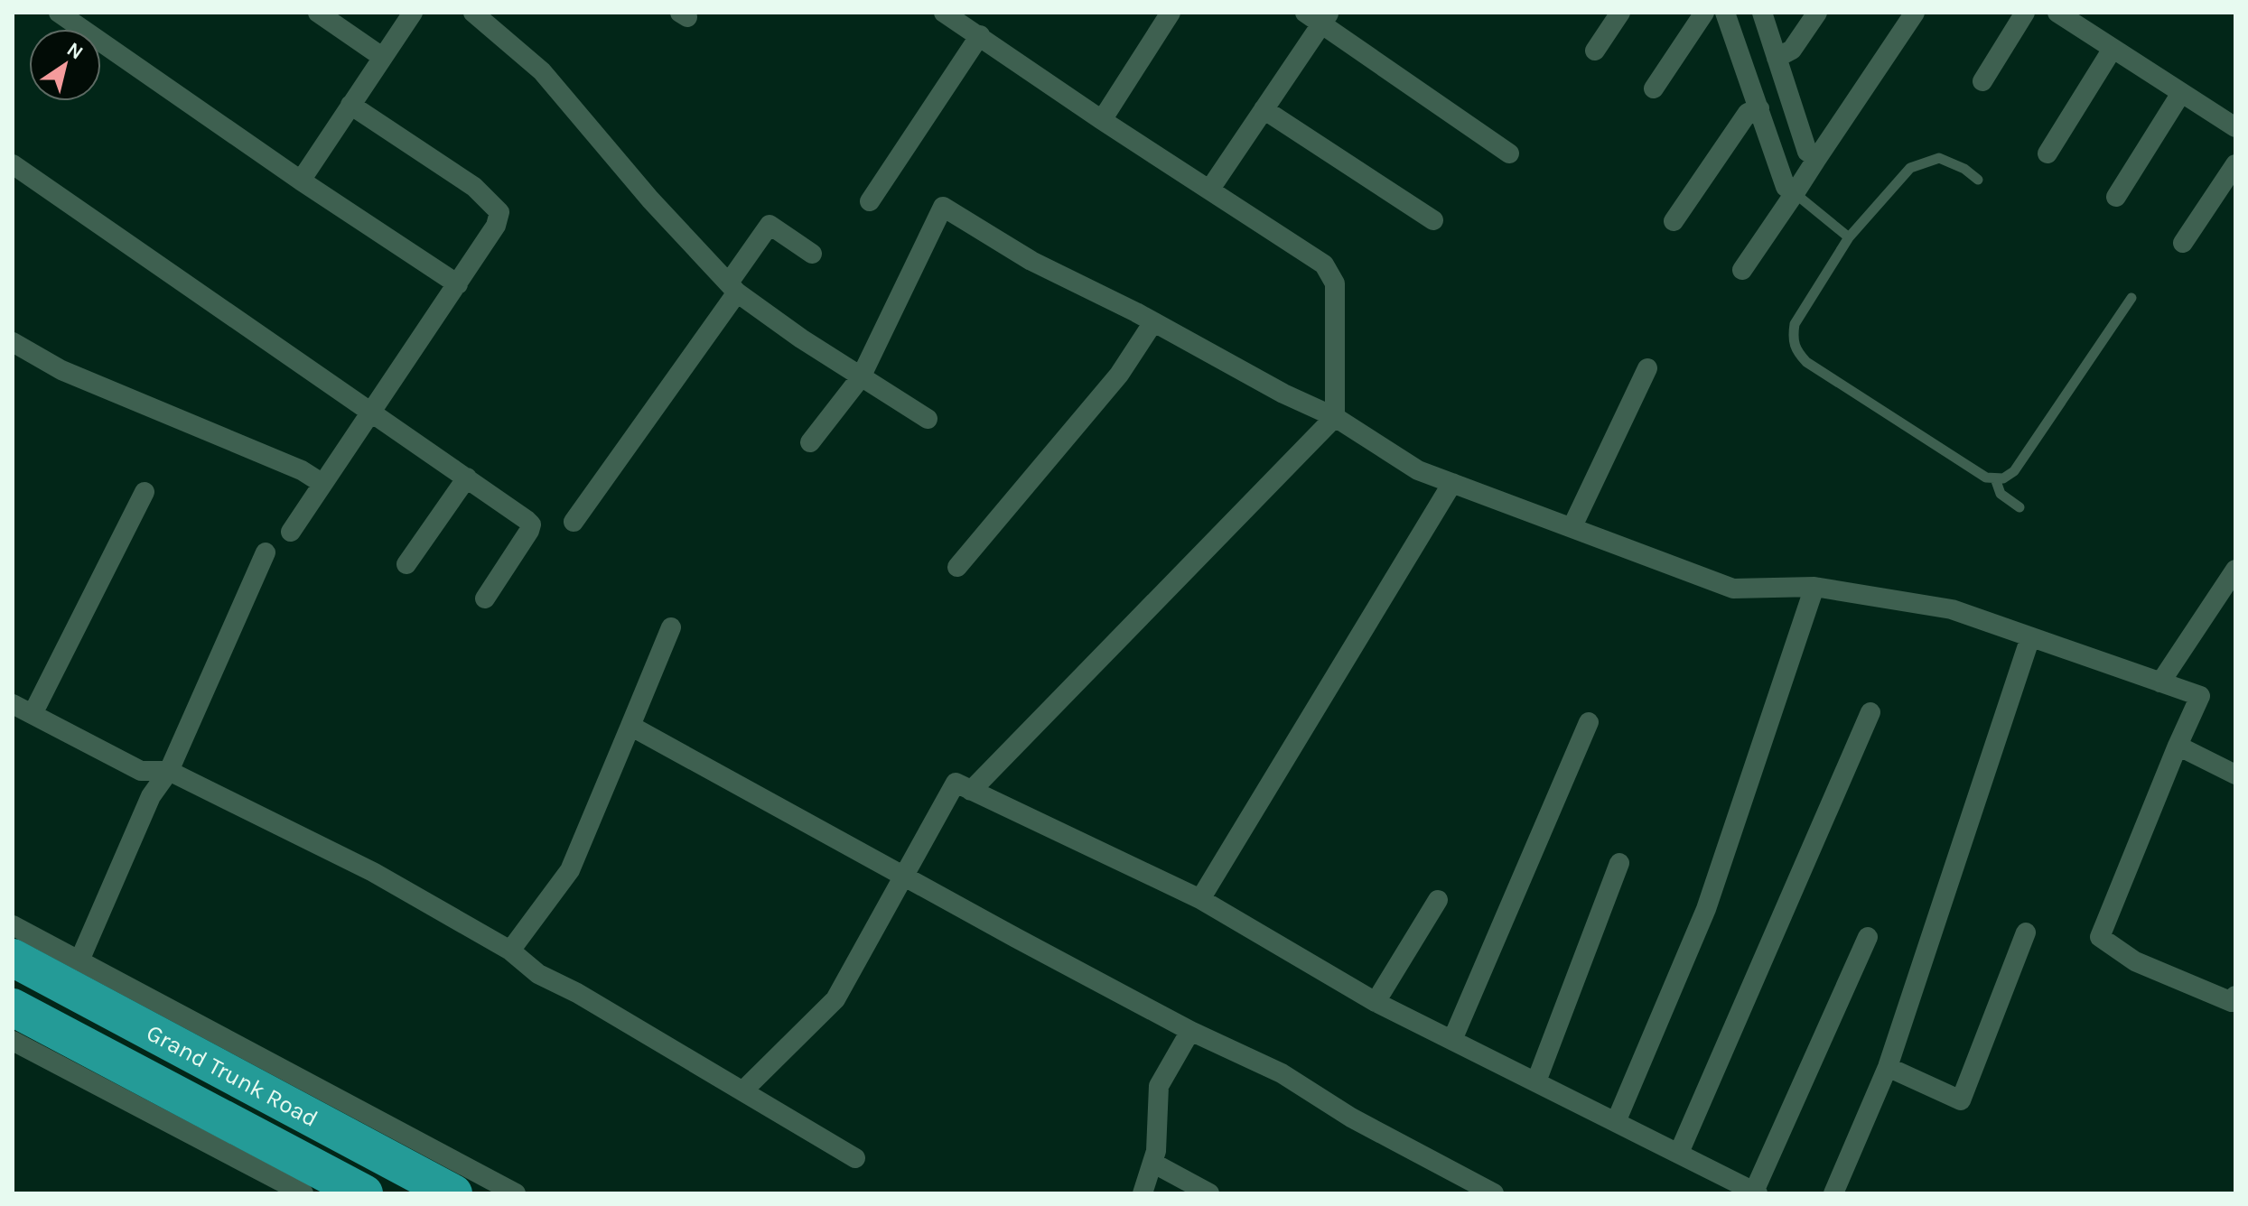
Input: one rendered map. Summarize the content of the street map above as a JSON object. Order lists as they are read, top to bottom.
{
  "streets": {
    "highway": ["Grand Trunk Road"]
  },
  "north": "top right"
}
